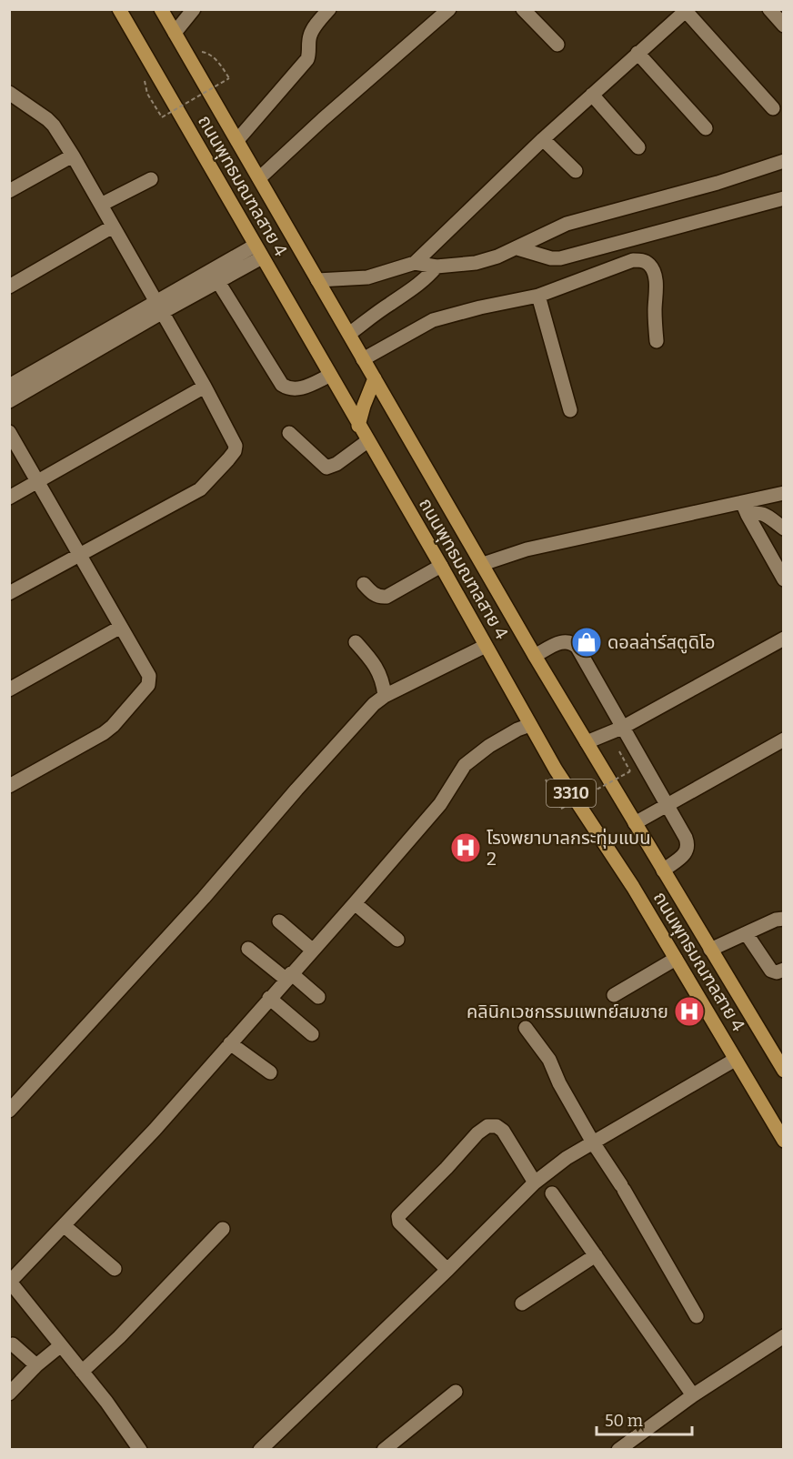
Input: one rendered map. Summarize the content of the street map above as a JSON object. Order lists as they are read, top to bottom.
{
  "streets": {
    "main road": ["ถนนพุทธมณฑลสาย 4", "3310"]
  },
  "places": {
    "shop": ["ดอลล่าร์สตูดิโอ"],
    "hospital": ["โรงพยาบาลกระทุ่มแบน 2", "คลินิกเวชกรรมแพทย์สมชาย"]
  },
  "scale_bar": "50 m"
}
